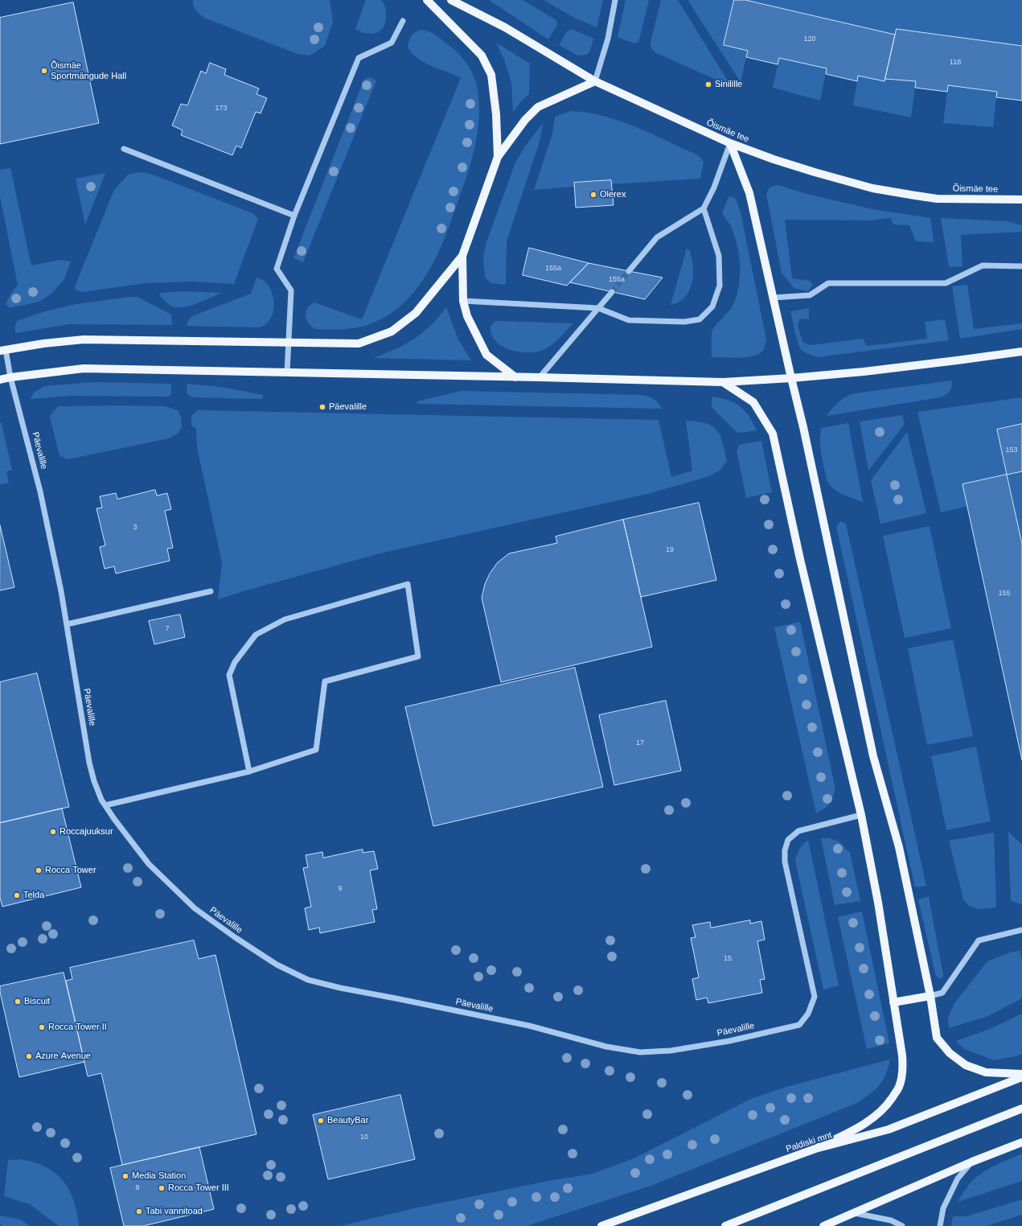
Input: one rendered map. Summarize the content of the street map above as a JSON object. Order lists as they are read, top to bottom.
{
  "streets": {
    "main road": ["Õismäe tee", "Paldiski mnt"],
    "street": ["Päevalille"]
  },
  "places": [
    "Õismäe Sportmängude Hall",
    "Sinilille",
    "Olerex",
    "Päevalille",
    "Roccajuuksur",
    "Rocca Tower",
    "Telda",
    "Biscuit",
    "Rocca Tower II",
    "Azure Avenue",
    "BeautyBar",
    "Media Station",
    "Rocca Tower III",
    "Tabi vannitoad"
  ],
  "house_numbers": [
    "120",
    "118",
    "173",
    "155a",
    "155a",
    "153",
    "3",
    "19",
    "155",
    "7",
    "17",
    "9",
    "15",
    "10",
    "8"
  ]
}
